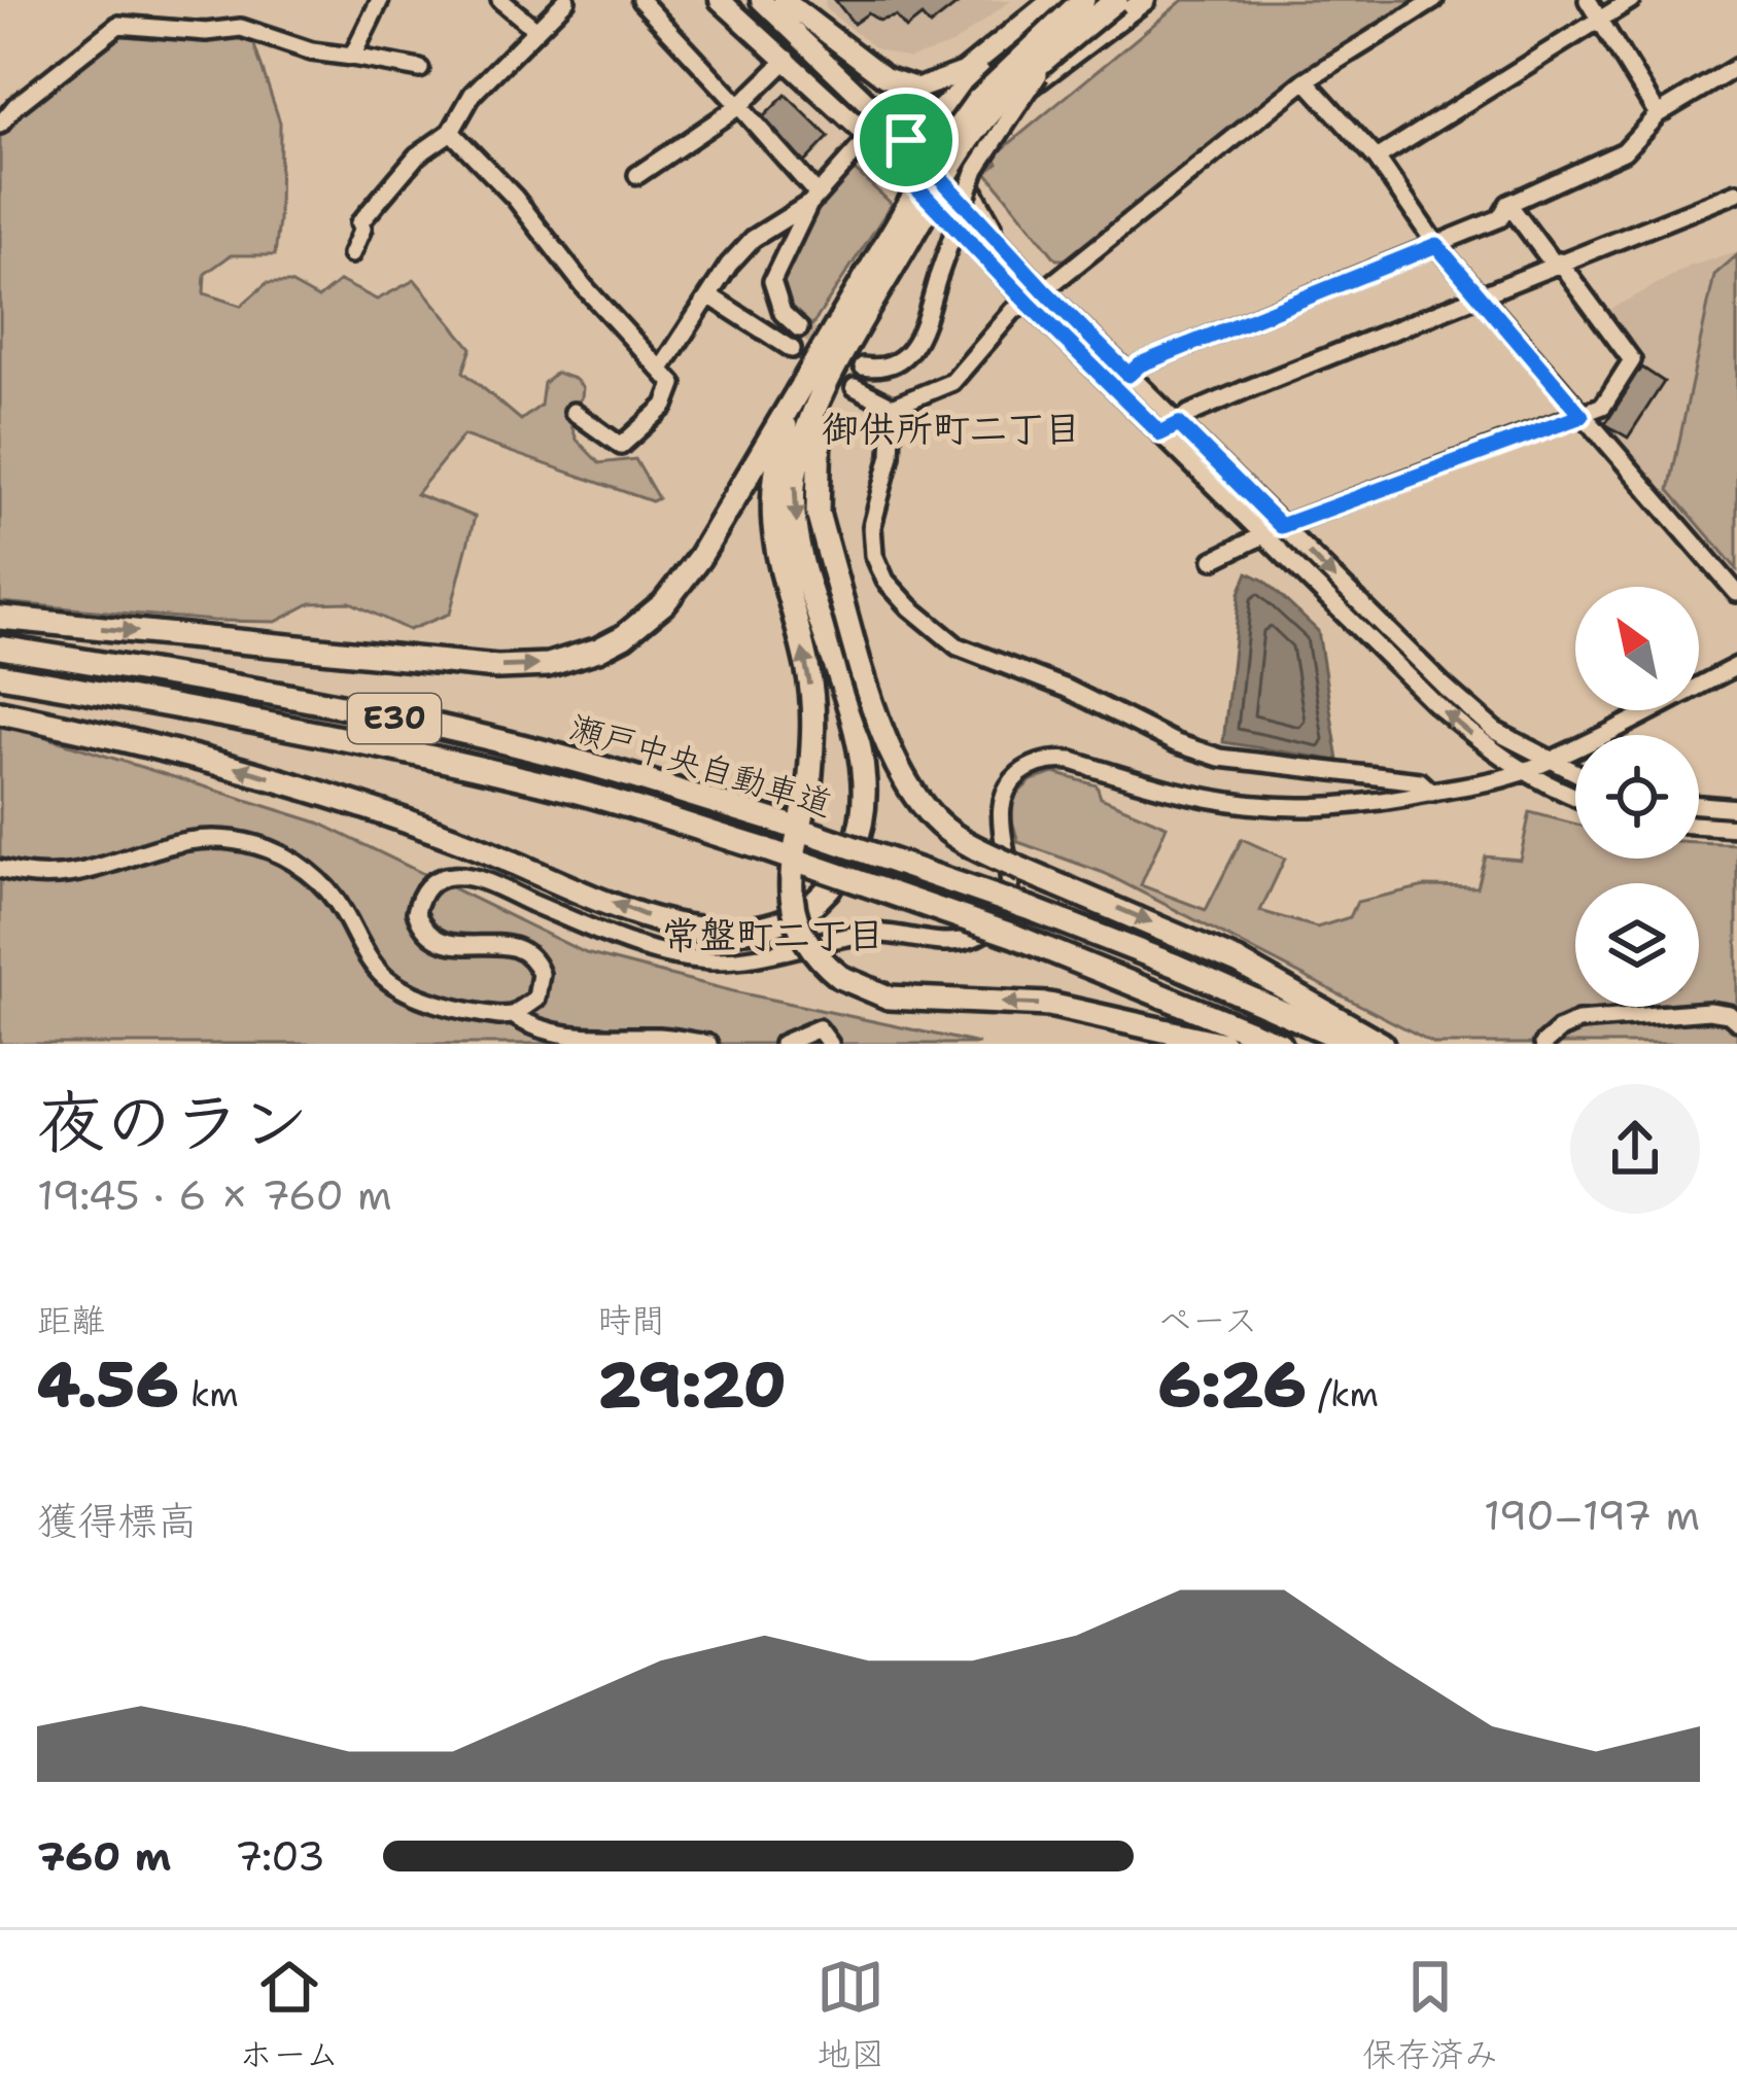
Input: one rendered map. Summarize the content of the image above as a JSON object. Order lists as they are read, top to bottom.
{
  "streets": {
    "highway": ["E30", "瀬戸中央自動車道"]
  },
  "districts": ["御供所町二丁目", "常盤町二丁目"],
  "north": "top left",
  "page": {
    "heading": ["夜のラン", "19:45 · 6 × 760 m"],
    "stats": [
      ["距離", "4.56 km"],
      ["時間", "29:20"],
      ["ペース", "6:26 /km"]
    ],
    "chart": ["獲得標高", "190–197 m"],
    "list": [
      {
        "name": "760 m",
        "note": "7:03"
      }
    ],
    "tabs": ["ホーム", "地図", "保存済み"]
  }
}
